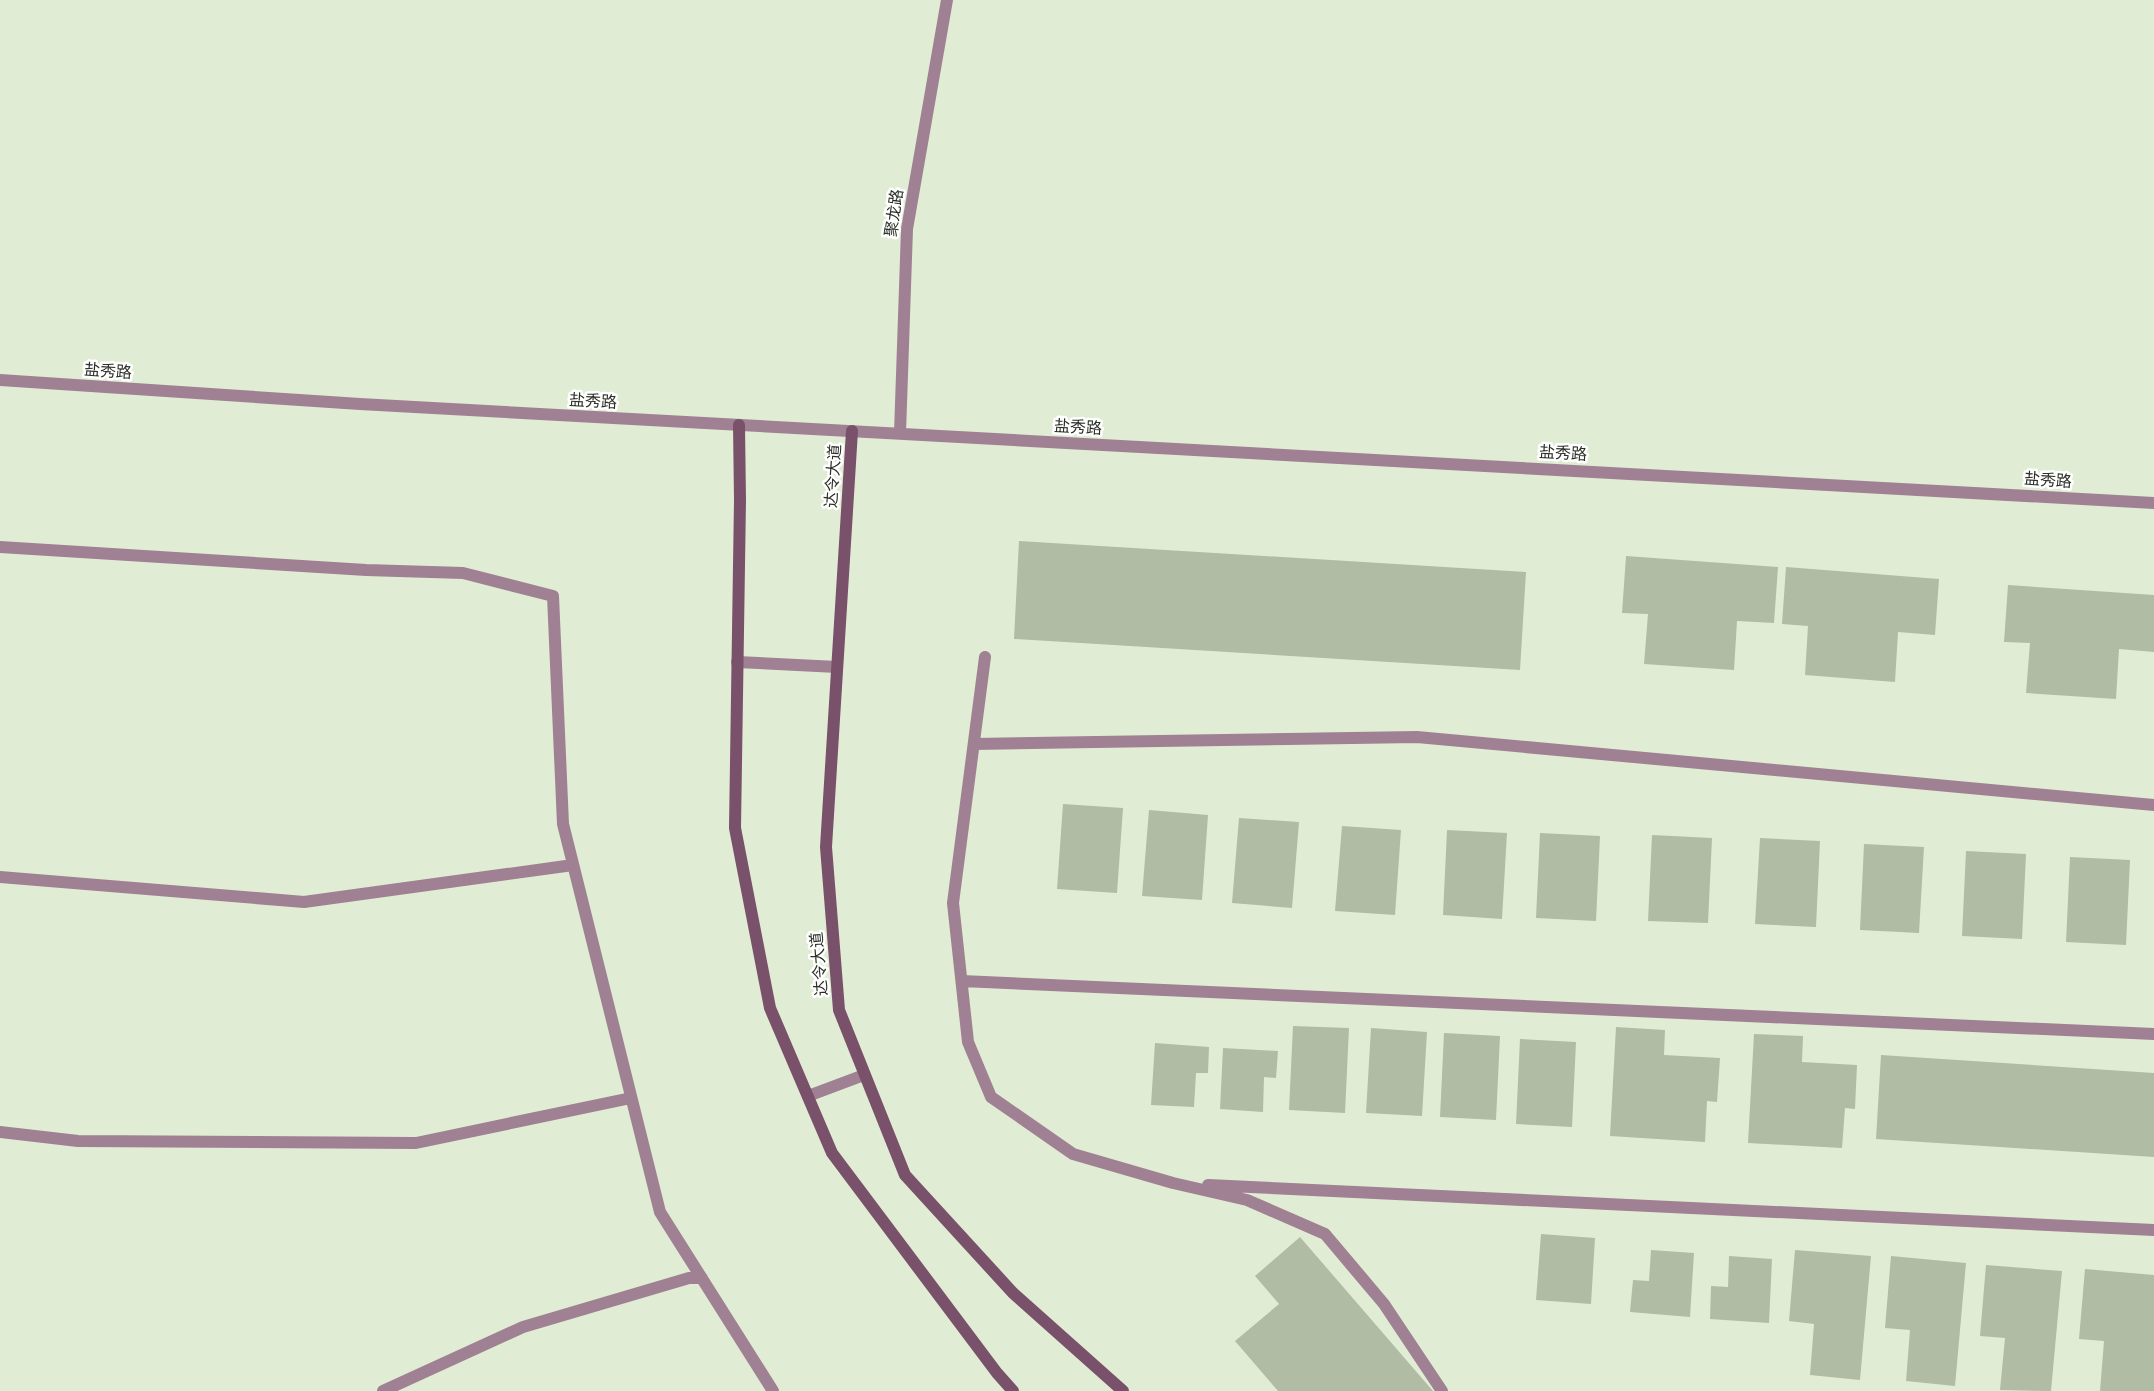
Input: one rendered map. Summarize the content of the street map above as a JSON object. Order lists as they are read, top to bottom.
{
  "streets": {
    "street": ["聚龙路", "盐秀路", "达令大道"]
  },
  "crossings": [
    ["聚龙路", "盐秀路"],
    ["盐秀路", "达令大道"]
  ]
}
